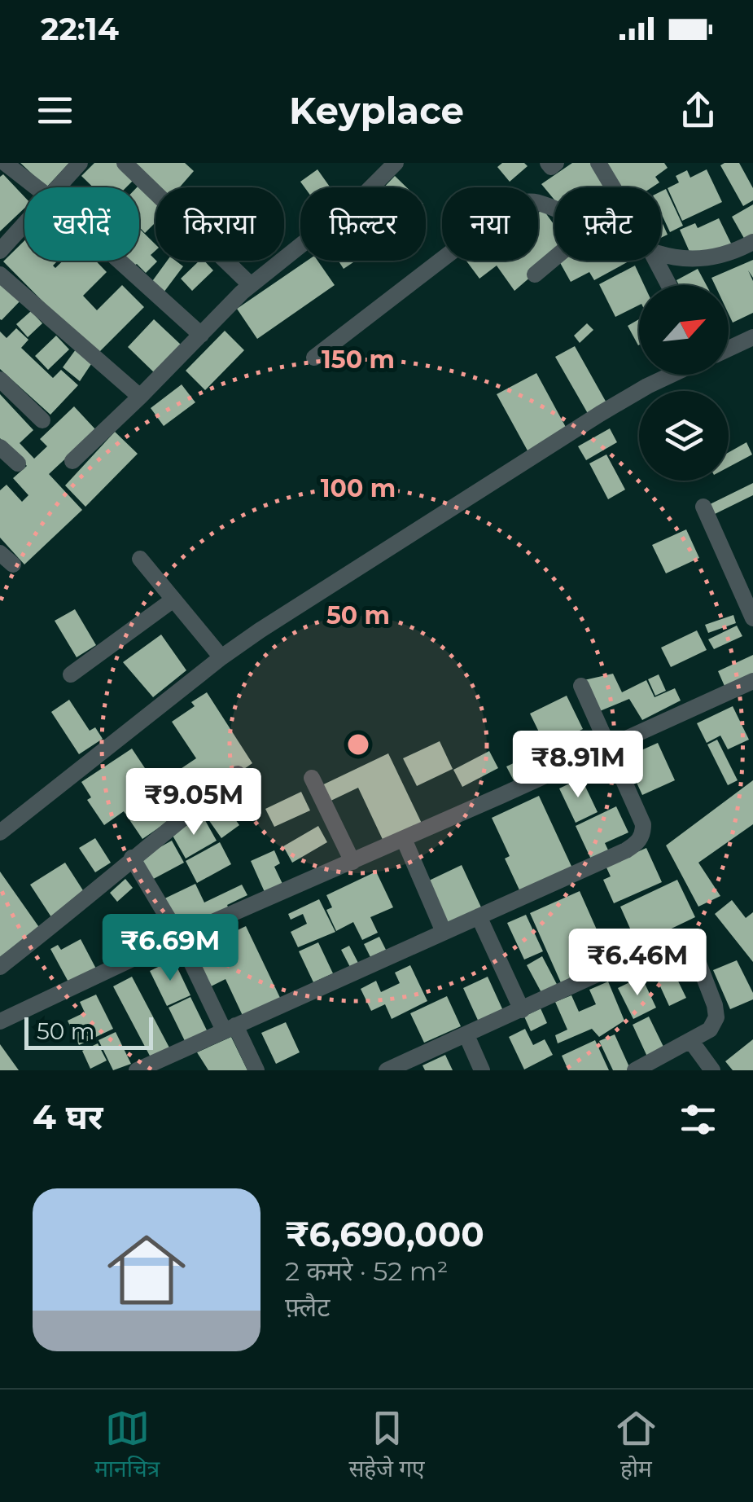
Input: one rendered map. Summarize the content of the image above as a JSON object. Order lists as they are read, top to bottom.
{
  "scale_bar": "50 m",
  "north": "top right",
  "page": {
    "status": "22:14",
    "header": "Keyplace",
    "chip": [
      "खरीदें",
      "किराया",
      "फ़िल्टर",
      "नया",
      "फ़्लैट"
    ],
    "price": [
      "₹8.91M",
      "₹9.05M",
      "₹6.69M",
      "₹6.46M"
    ],
    "scale": "50 m",
    "heading": "4 घर",
    "list": [
      {
        "name": "₹6,690,000",
        "note": "2 कमरे · 52 m² · फ़्लैट"
      }
    ],
    "tabs": ["मानचित्र", "सहेजे गए", "होम"]
  },
  "rings": ["150 m", "100 m", "50 m"]
}
